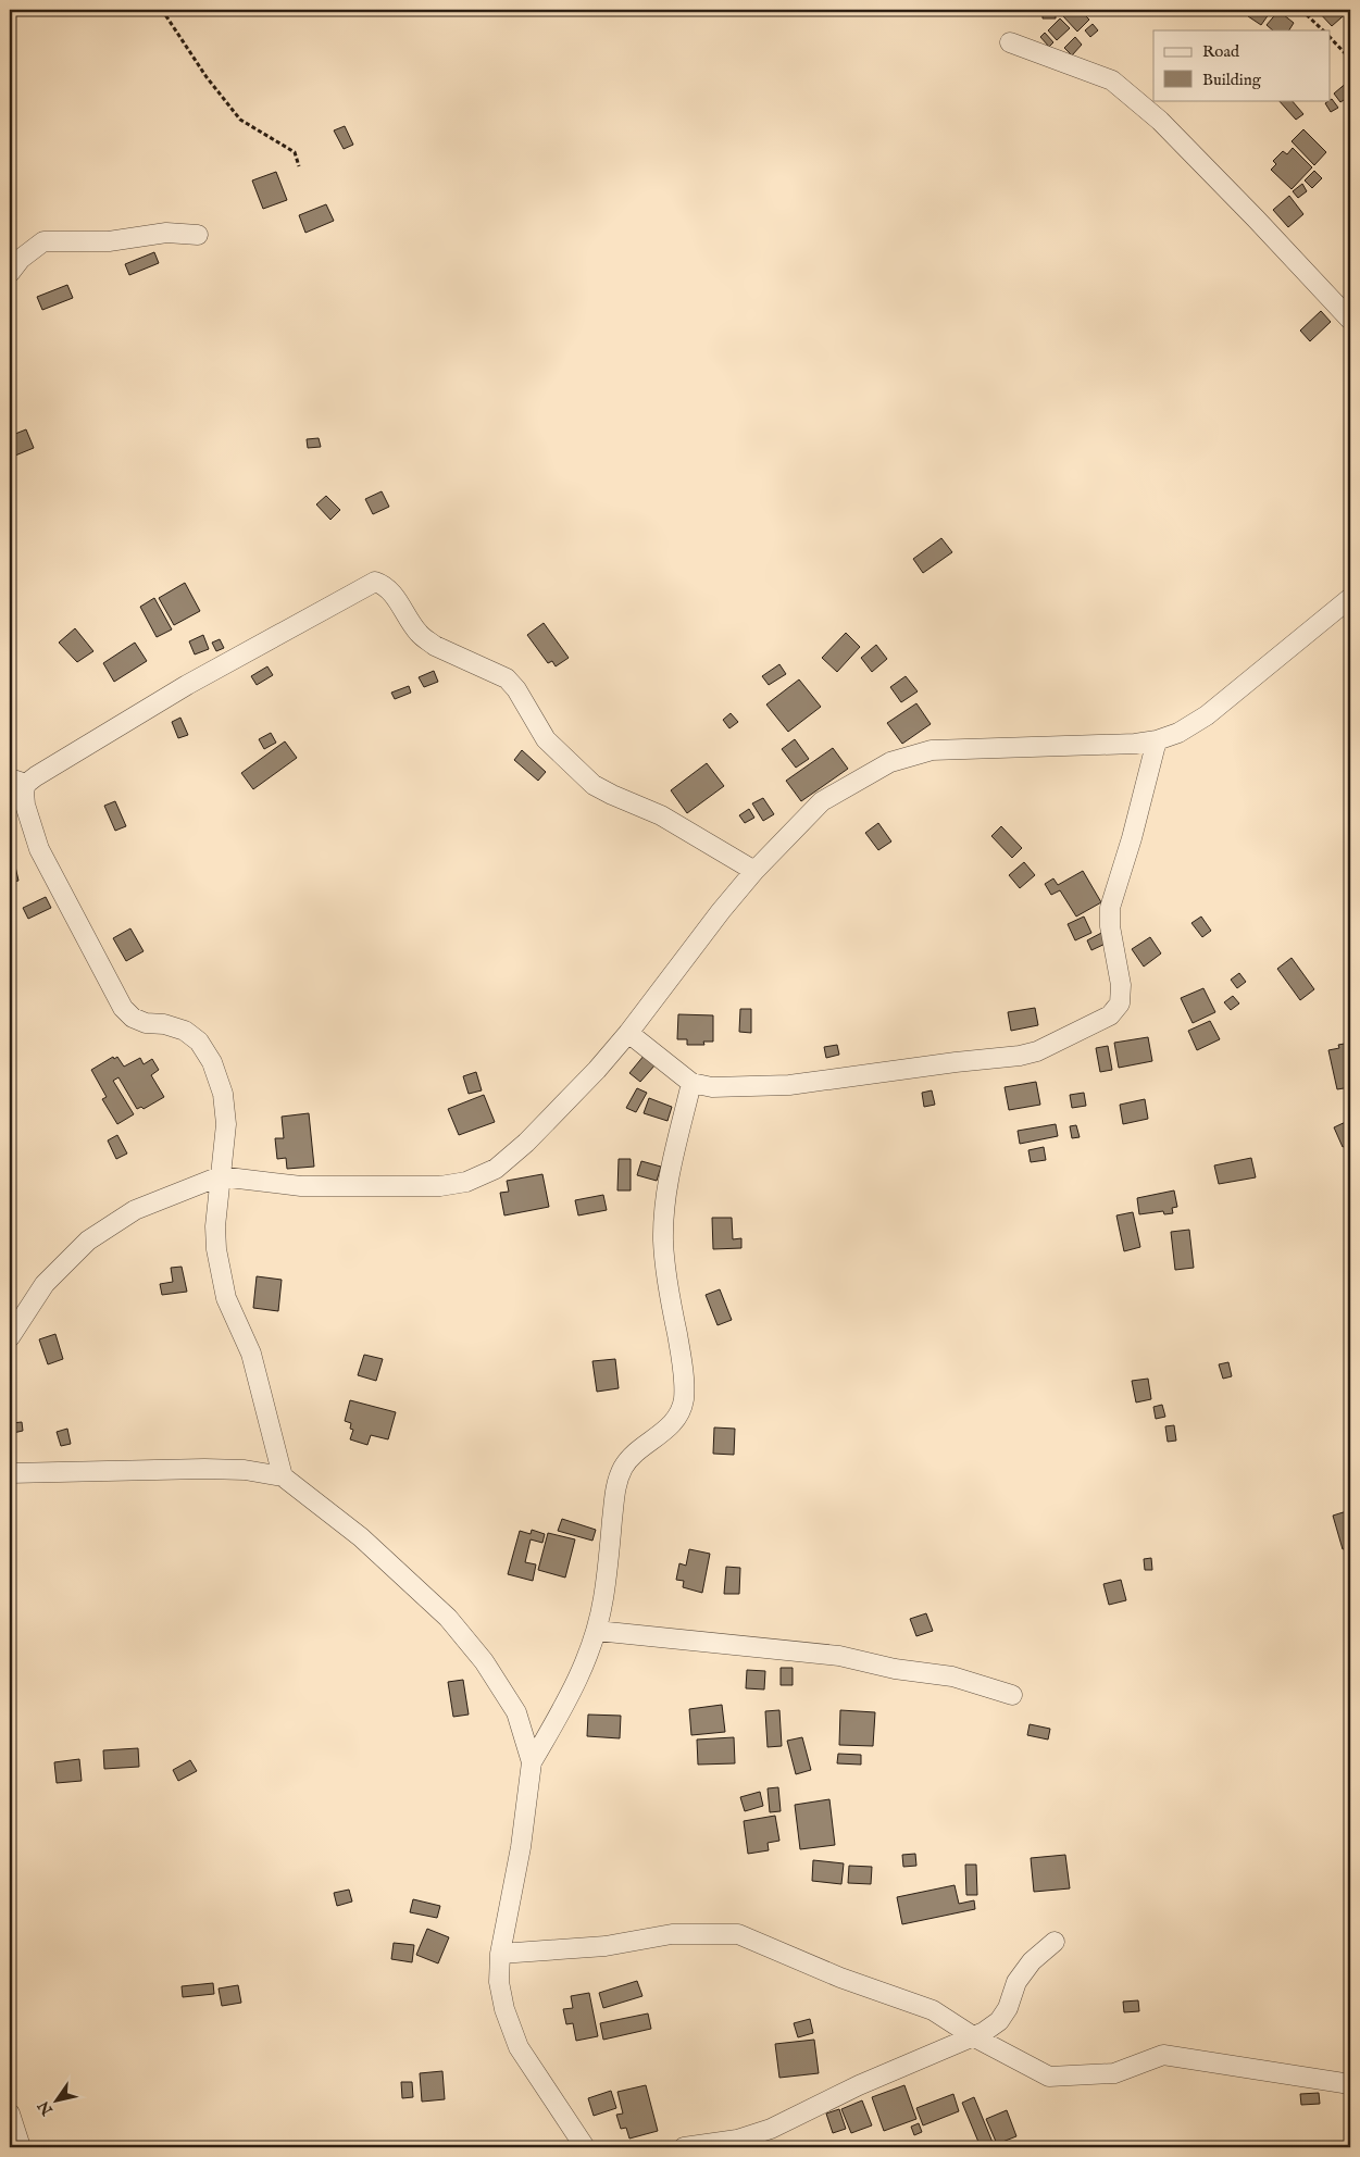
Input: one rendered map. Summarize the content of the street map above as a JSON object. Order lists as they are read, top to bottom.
{
  "legend": ["Road", "Building"],
  "north": "bottom left"
}
